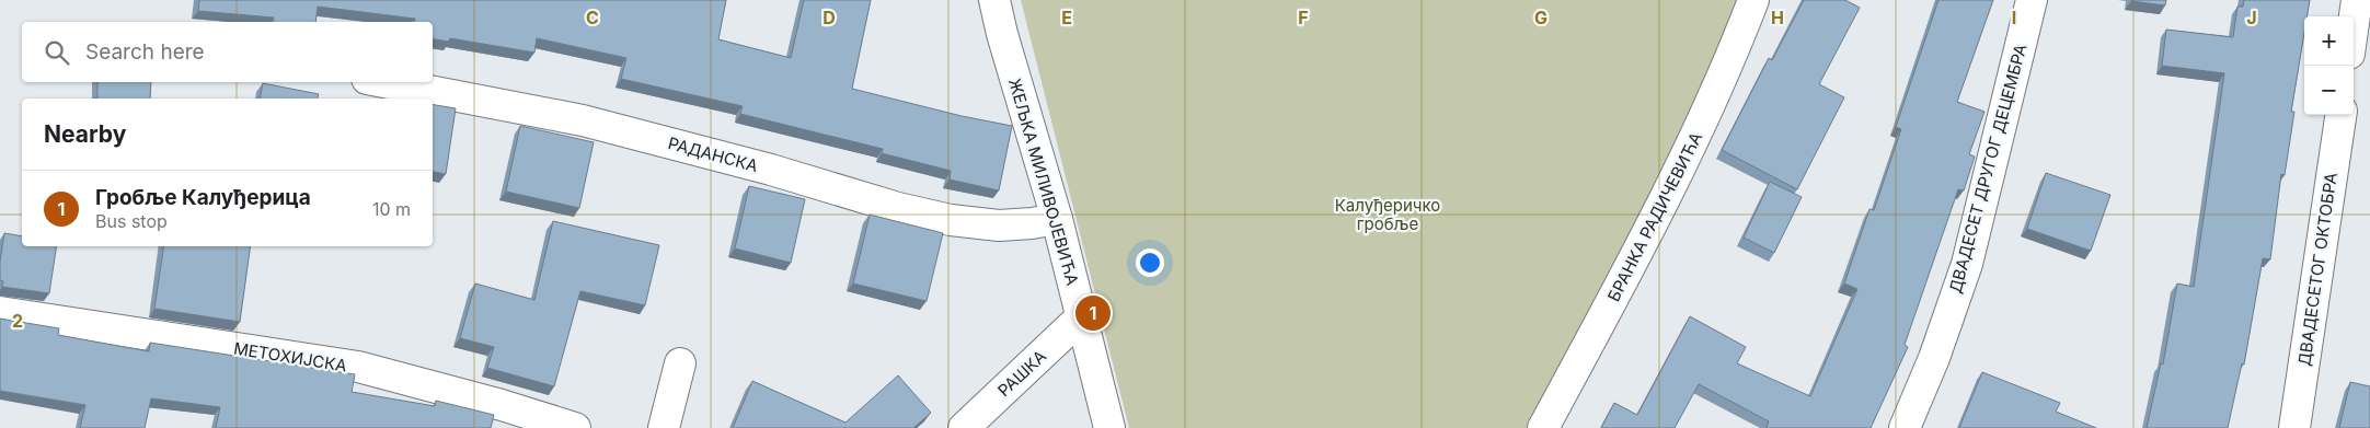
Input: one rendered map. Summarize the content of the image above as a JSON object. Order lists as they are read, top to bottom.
{
  "streets": {
    "street": [
      "РАДАНСКА",
      "ДВАДЕСЕТ ДРУГОГ ДЕЦЕМБРА",
      "ЖЕЉКА МИЛИВОЈЕВИЋА",
      "БРАНКА РАДИЧЕВИЋА",
      "ДВАДЕСЕТОГ ОКТОБРА",
      "МЕТОХИЈСКА",
      "РАШКА"
    ]
  },
  "crossings": [
    ["РАДАНСКА", "ЖЕЉКА МИЛИВОЈЕВИЋА"],
    ["ЖЕЉКА МИЛИВОЈЕВИЋА", "РАШКА"]
  ],
  "parks": ["Калуђеричко гробље"],
  "page": {
    "map_buttons": ["+", "−"],
    "search": "Search here",
    "heading": "Nearby",
    "list": [
      {
        "mark": "1",
        "name": "Гробље Калуђерица",
        "note": "Bus stop",
        "value": "10 m"
      }
    ],
    "pins": "1"
  },
  "grid": {
    "columns": [
      "C",
      "D",
      "E",
      "F",
      "G",
      "H",
      "I",
      "J"
    ],
    "rows": ["2"]
  }
}
